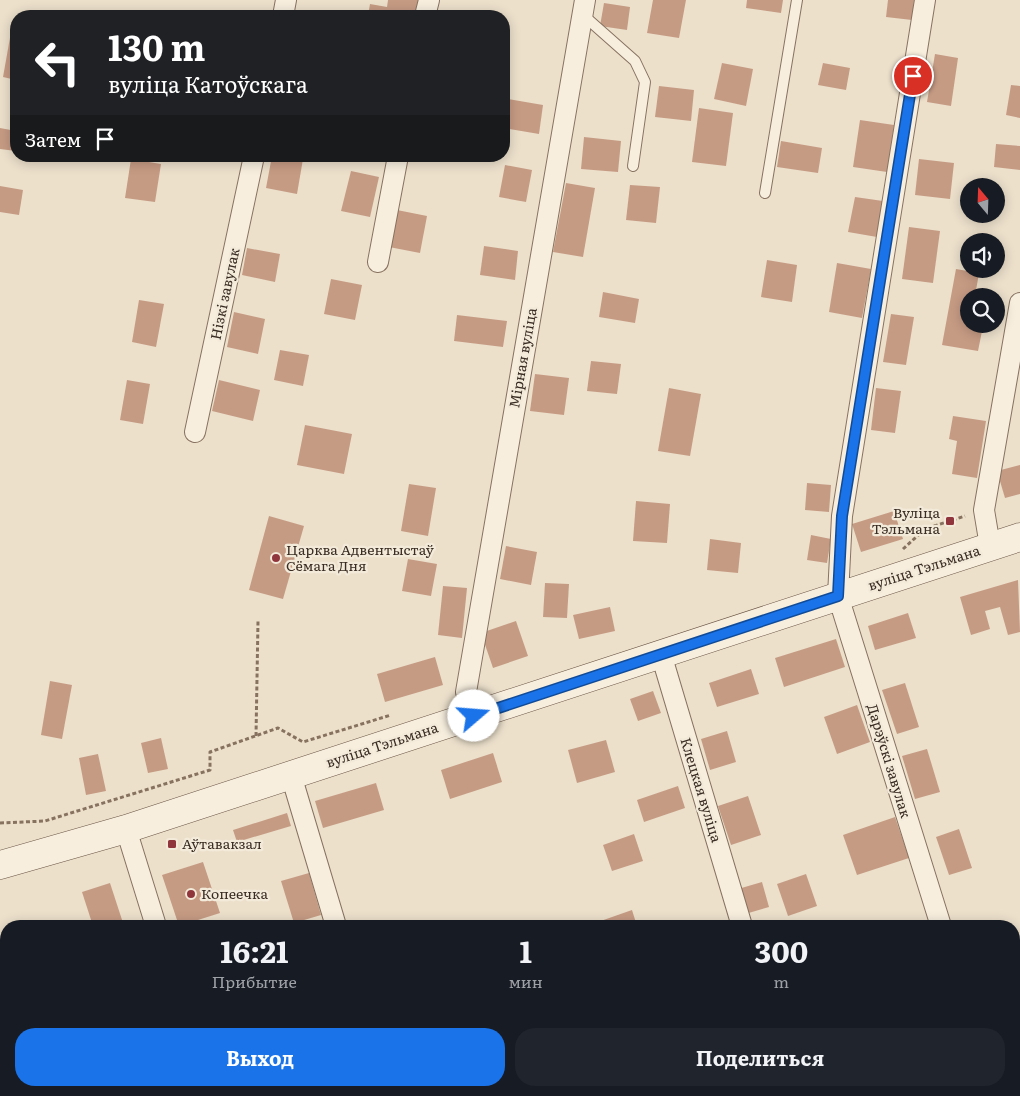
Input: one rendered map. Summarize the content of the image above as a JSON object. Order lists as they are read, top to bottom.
{
  "streets": {
    "main road": ["вуліца Тэльмана"],
    "street": [
      "Нізкі завулак",
      "Мірная вуліца",
      "Дарэўскі завулак",
      "Клецкая вуліца"
    ]
  },
  "crossings": [
    ["Мірная вуліца", "вуліца Тэльмана"],
    ["вуліца Тэльмана", "Дарэўскі завулак"],
    ["вуліца Тэльмана", "Клецкая вуліца"]
  ],
  "places": {
    "transit": ["Вуліца Тэльмана", "Аўтавакзал"],
    "other": ["Царква Адвентыстаў Сёмага Дня", "Копеечка"]
  },
  "north": "top",
  "page": {
    "turn": ["130 m", "вуліца Катоўскага"],
    "then": "Затем",
    "eta": [
      "16:21",
      "Прибытие",
      "1",
      "мин",
      "300",
      "m"
    ],
    "buttons": ["Выход", "Поделиться"]
  }
}
